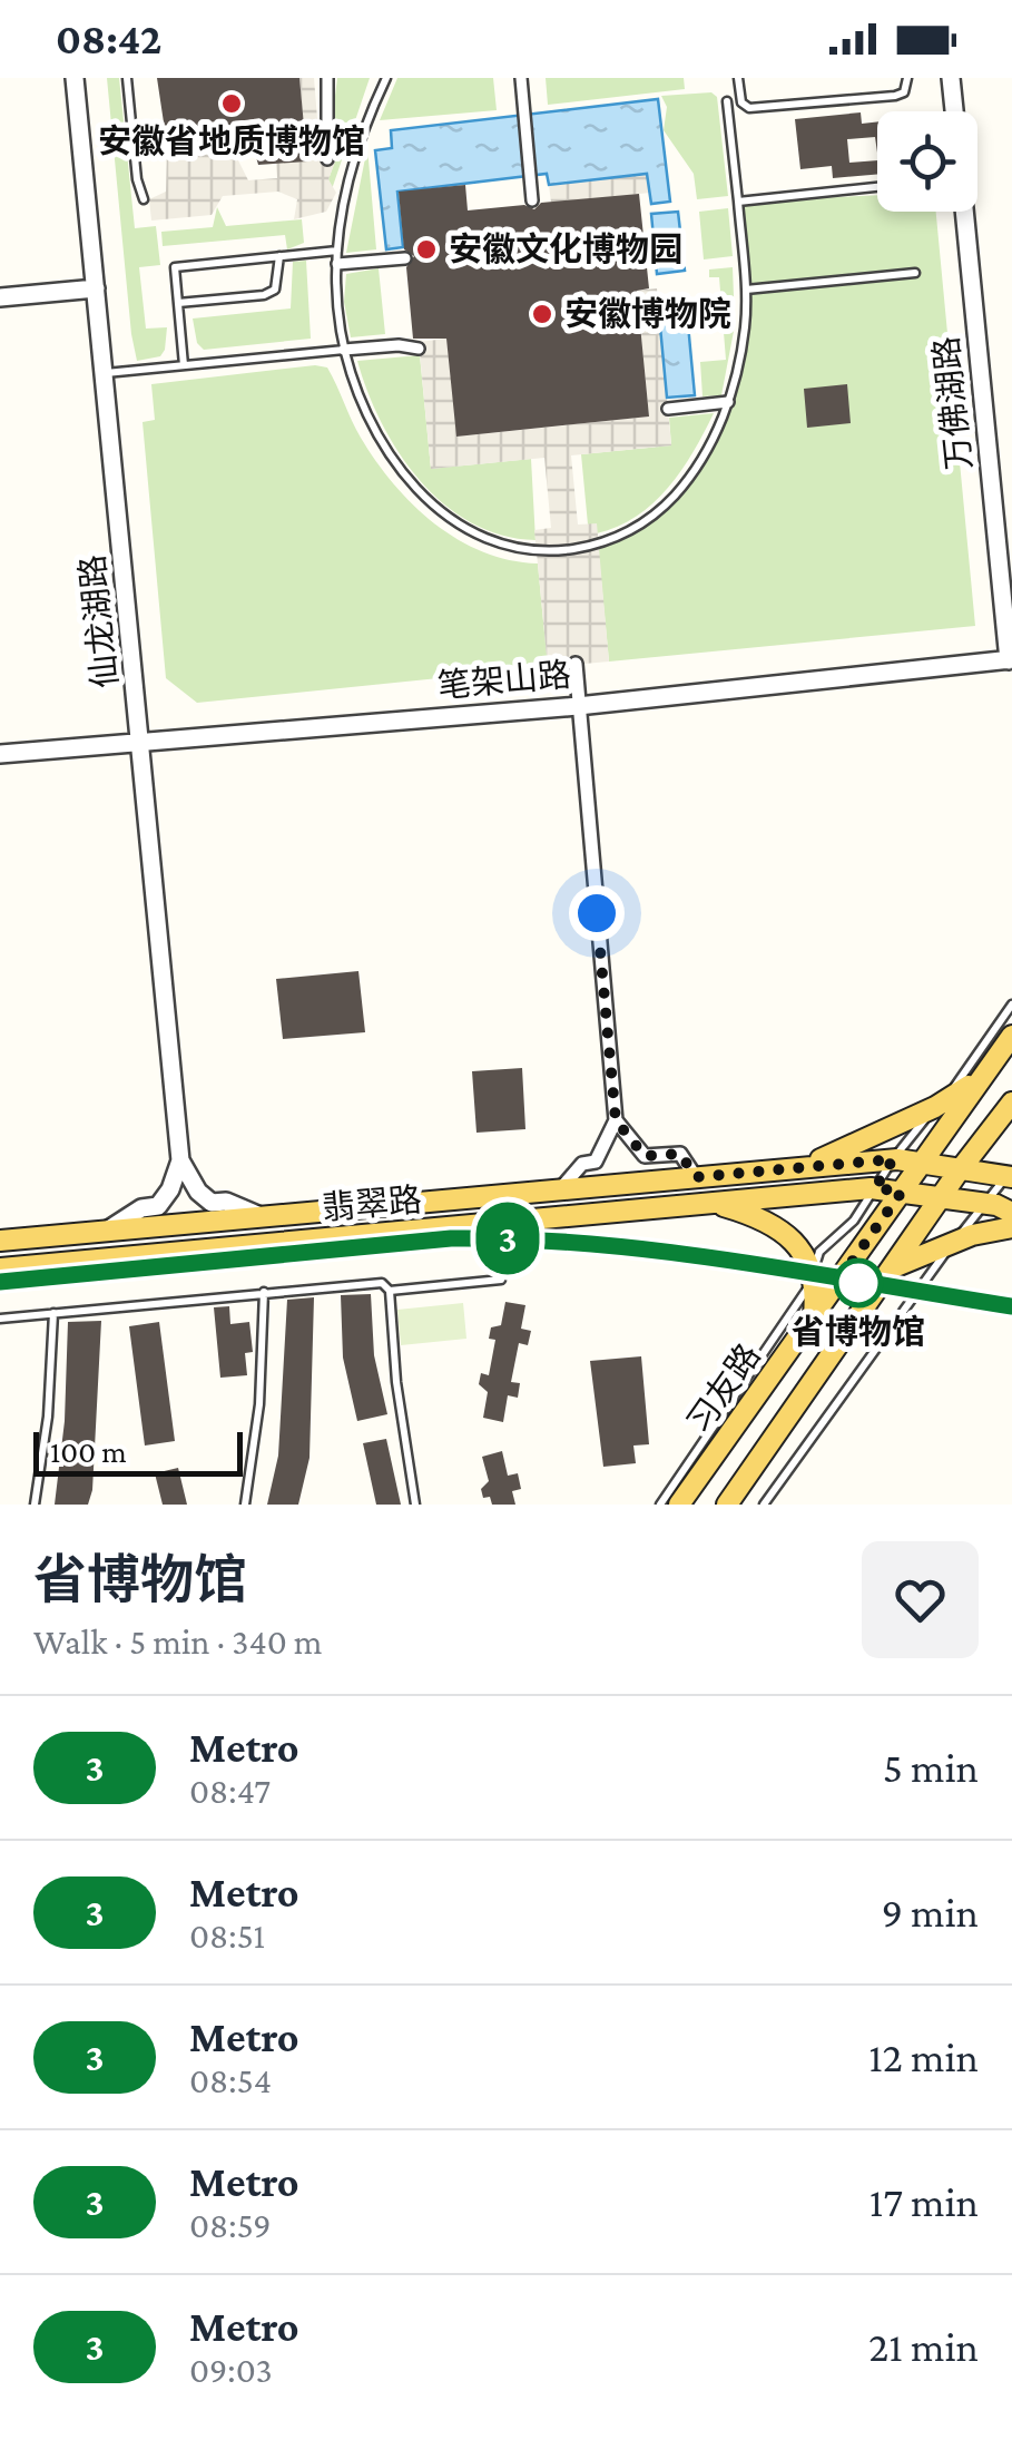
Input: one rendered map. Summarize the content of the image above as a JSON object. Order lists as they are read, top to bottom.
{
  "streets": {
    "main road": ["翡翠路", "习友路"],
    "street": ["万佛湖路", "仙龙湖路", "笔架山路"]
  },
  "crossings": [
    ["万佛湖路", "笔架山路"],
    ["仙龙湖路", "笔架山路"],
    ["翡翠路", "习友路"]
  ],
  "places": [
    "安徽省地质博物馆",
    "安徽文化博物园",
    "安徽博物院",
    "省博物馆"
  ],
  "lines": ["metro line 3"],
  "scale_bar": "100 m",
  "page": {
    "status": "08:42",
    "on_map": "3",
    "scale": "100 m",
    "heading": ["省博物馆", "Walk · 5 min · 340 m"],
    "list": [
      {
        "mark": "3",
        "name": "Metro",
        "note": "08:47",
        "value": "5 min"
      },
      {
        "mark": "3",
        "name": "Metro",
        "note": "08:51",
        "value": "9 min"
      },
      {
        "mark": "3",
        "name": "Metro",
        "note": "08:54",
        "value": "12 min"
      },
      {
        "mark": "3",
        "name": "Metro",
        "note": "08:59",
        "value": "17 min"
      },
      {
        "mark": "3",
        "name": "Metro",
        "note": "09:03",
        "value": "21 min"
      }
    ]
  }
}
